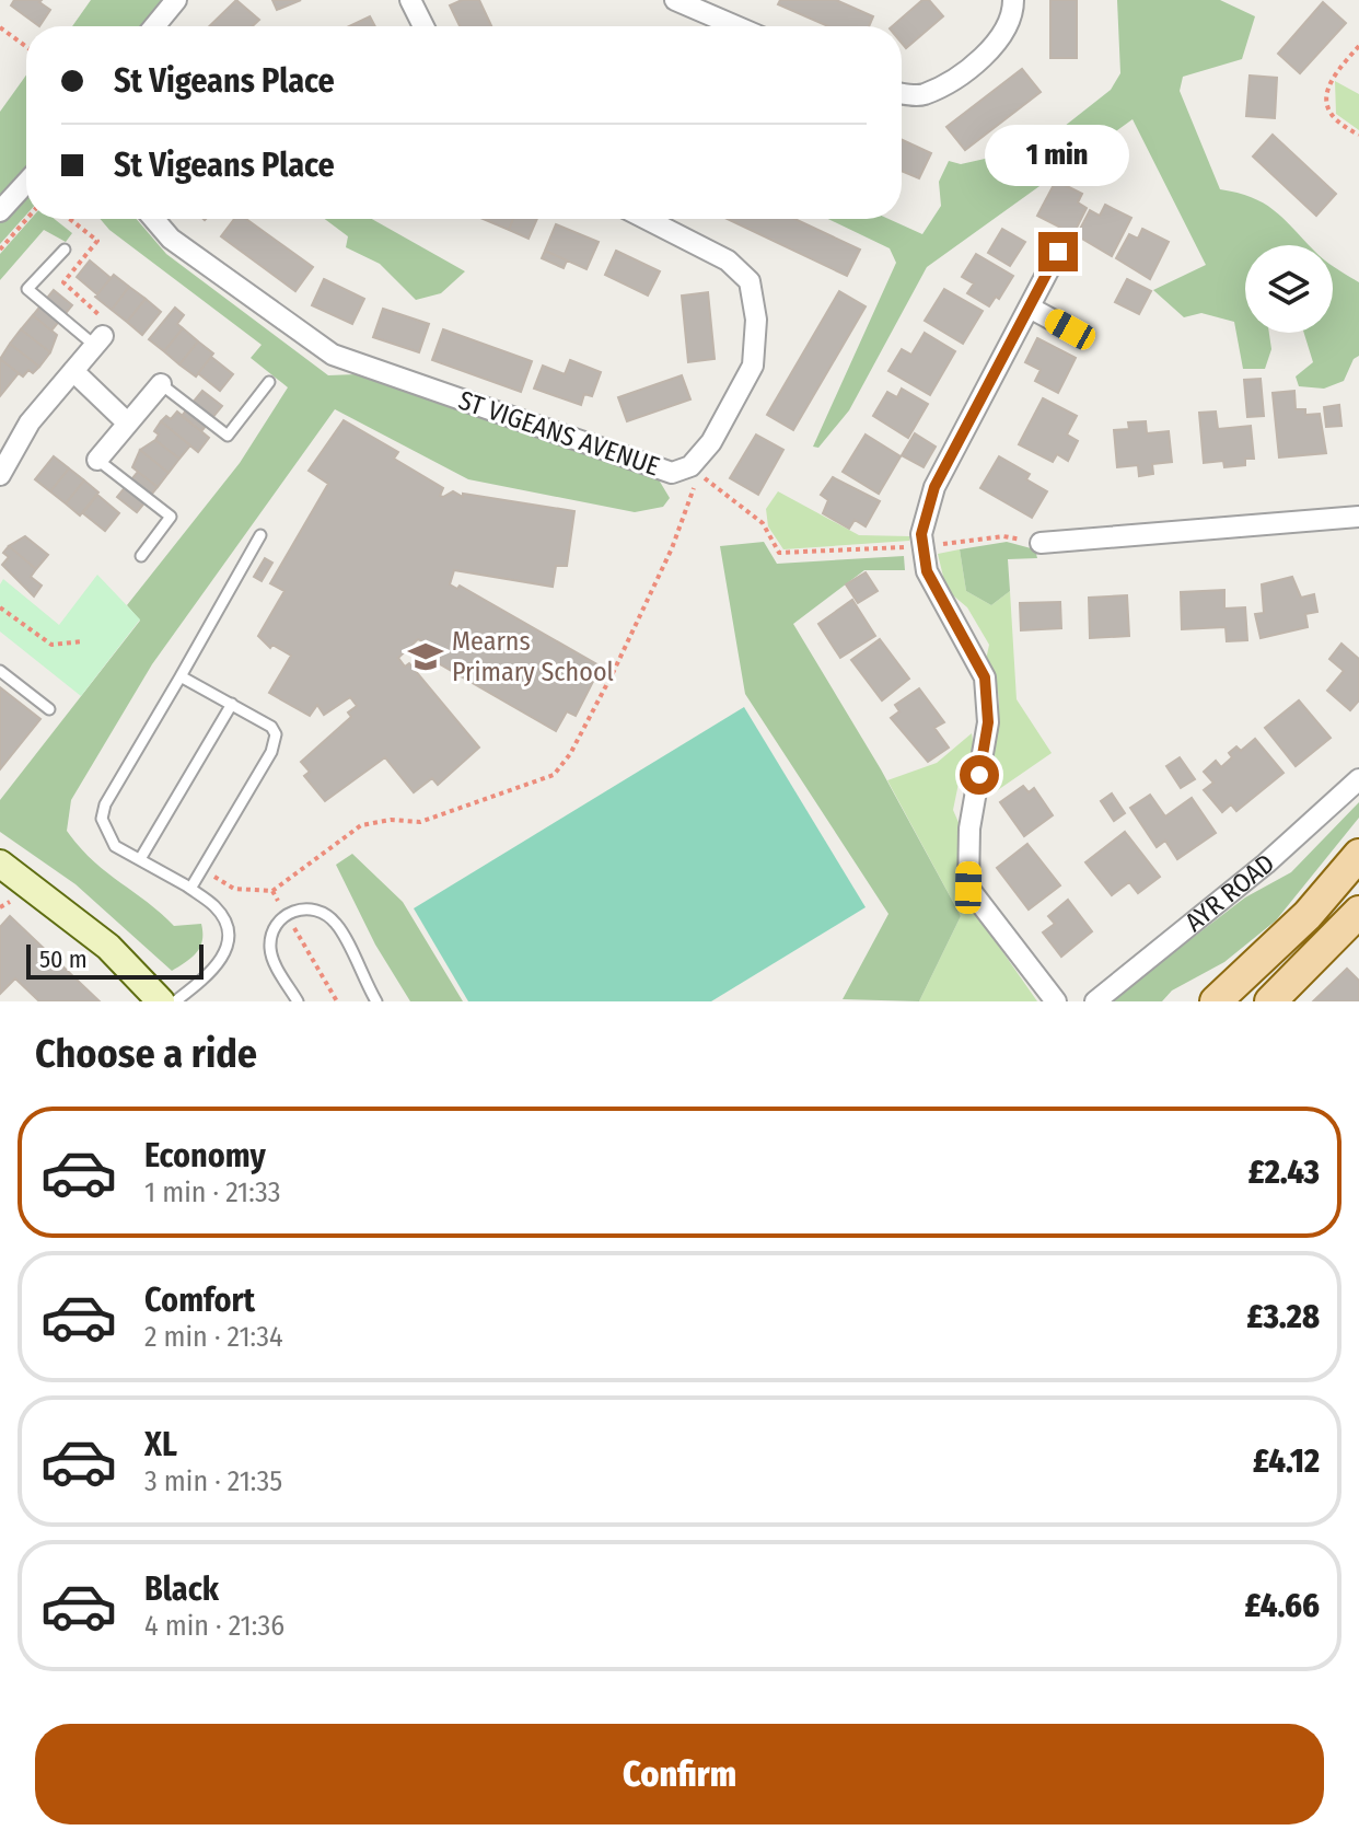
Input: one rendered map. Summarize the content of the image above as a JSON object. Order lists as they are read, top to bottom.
{
  "streets": {
    "street": ["ST VIGEANS AVENUE", "AYR ROAD"]
  },
  "places": {
    "school or university": ["Mearns Primary School"]
  },
  "scale_bar": "50 m",
  "page": {
    "banner": ["St Vigeans Place", "St Vigeans Place"],
    "bubble": "1 min",
    "scale": "50 m",
    "heading": "Choose a ride",
    "list": [
      {
        "name": "Economy",
        "note": "1 min · 21:33",
        "value": "£2.43"
      },
      {
        "name": "Comfort",
        "note": "2 min · 21:34",
        "value": "£3.28"
      },
      {
        "name": "XL",
        "note": "3 min · 21:35",
        "value": "£4.12"
      },
      {
        "name": "Black",
        "note": "4 min · 21:36",
        "value": "£4.66"
      }
    ],
    "buttons": "Confirm"
  }
}
